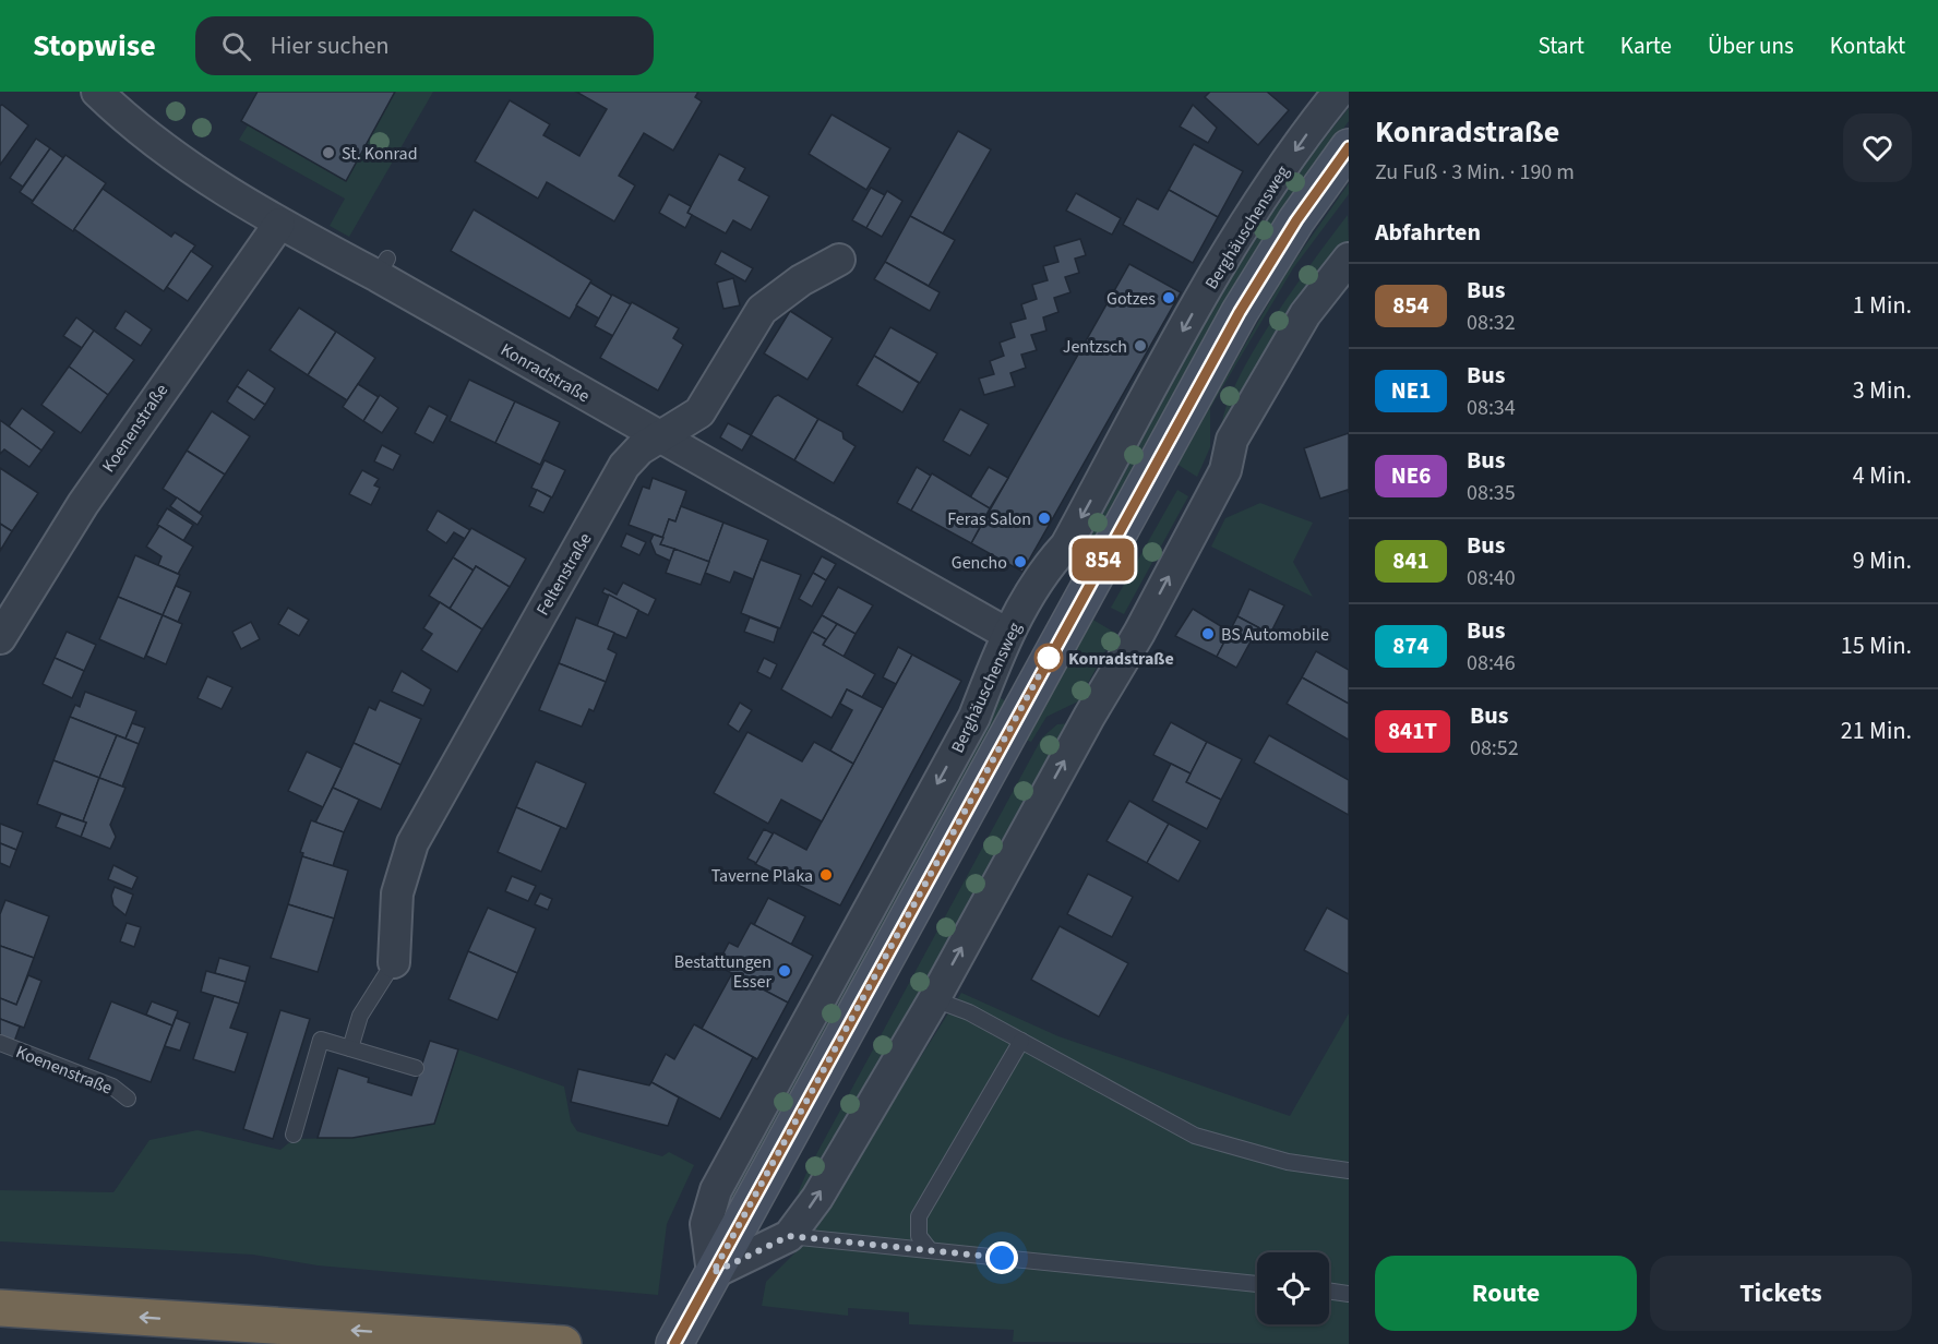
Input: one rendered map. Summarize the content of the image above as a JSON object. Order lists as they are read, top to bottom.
{
  "streets": {
    "main road": ["Berghäuschensweg"],
    "street": ["Konradstraße", "Koenenstraße", "Feltenstraße"]
  },
  "crossings": [
    ["Berghäuschensweg", "Konradstraße"],
    ["Konradstraße", "Koenenstraße"],
    ["Konradstraße", "Feltenstraße"]
  ],
  "places": [
    "St. Konrad",
    "Gotzes",
    "Jentzsch",
    "Feras Salon",
    "Gencho",
    "BS Automobile",
    "Konradstraße",
    "Taverne Plaka",
    "Bestattungen Esser"
  ],
  "lines": ["bus line 854"],
  "page": {
    "header": "Stopwise",
    "search": "Hier suchen",
    "nav": [
      "Start",
      "Karte",
      "Über uns",
      "Kontakt"
    ],
    "on_map": "854",
    "heading": [
      ["Konradstraße", "Zu Fuß · 3 Min. · 190 m"],
      "Abfahrten"
    ],
    "list": [
      {
        "mark": "854",
        "name": "Bus",
        "note": "08:32",
        "value": "1 Min."
      },
      {
        "mark": "NE1",
        "name": "Bus",
        "note": "08:34",
        "value": "3 Min."
      },
      {
        "mark": "NE6",
        "name": "Bus",
        "note": "08:35",
        "value": "4 Min."
      },
      {
        "mark": "841",
        "name": "Bus",
        "note": "08:40",
        "value": "9 Min."
      },
      {
        "mark": "874",
        "name": "Bus",
        "note": "08:46",
        "value": "15 Min."
      },
      {
        "mark": "841T",
        "name": "Bus",
        "note": "08:52",
        "value": "21 Min."
      }
    ],
    "buttons": ["Route", "Tickets"]
  }
}
